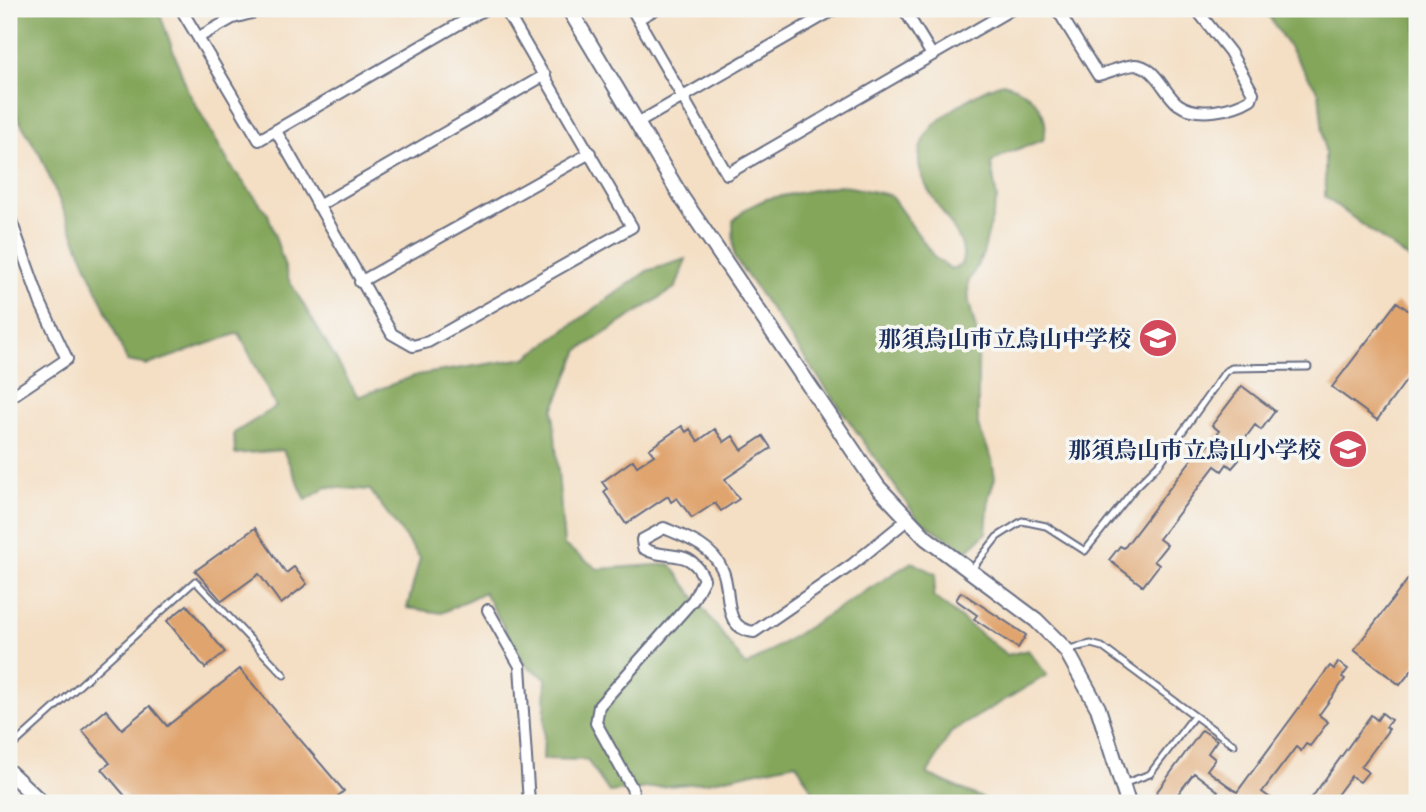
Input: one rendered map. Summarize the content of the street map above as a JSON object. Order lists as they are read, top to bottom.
{
  "places": {
    "school or university": ["那須烏山市立烏山中学校", "那須烏山市立烏山小学校"]
  }
}
